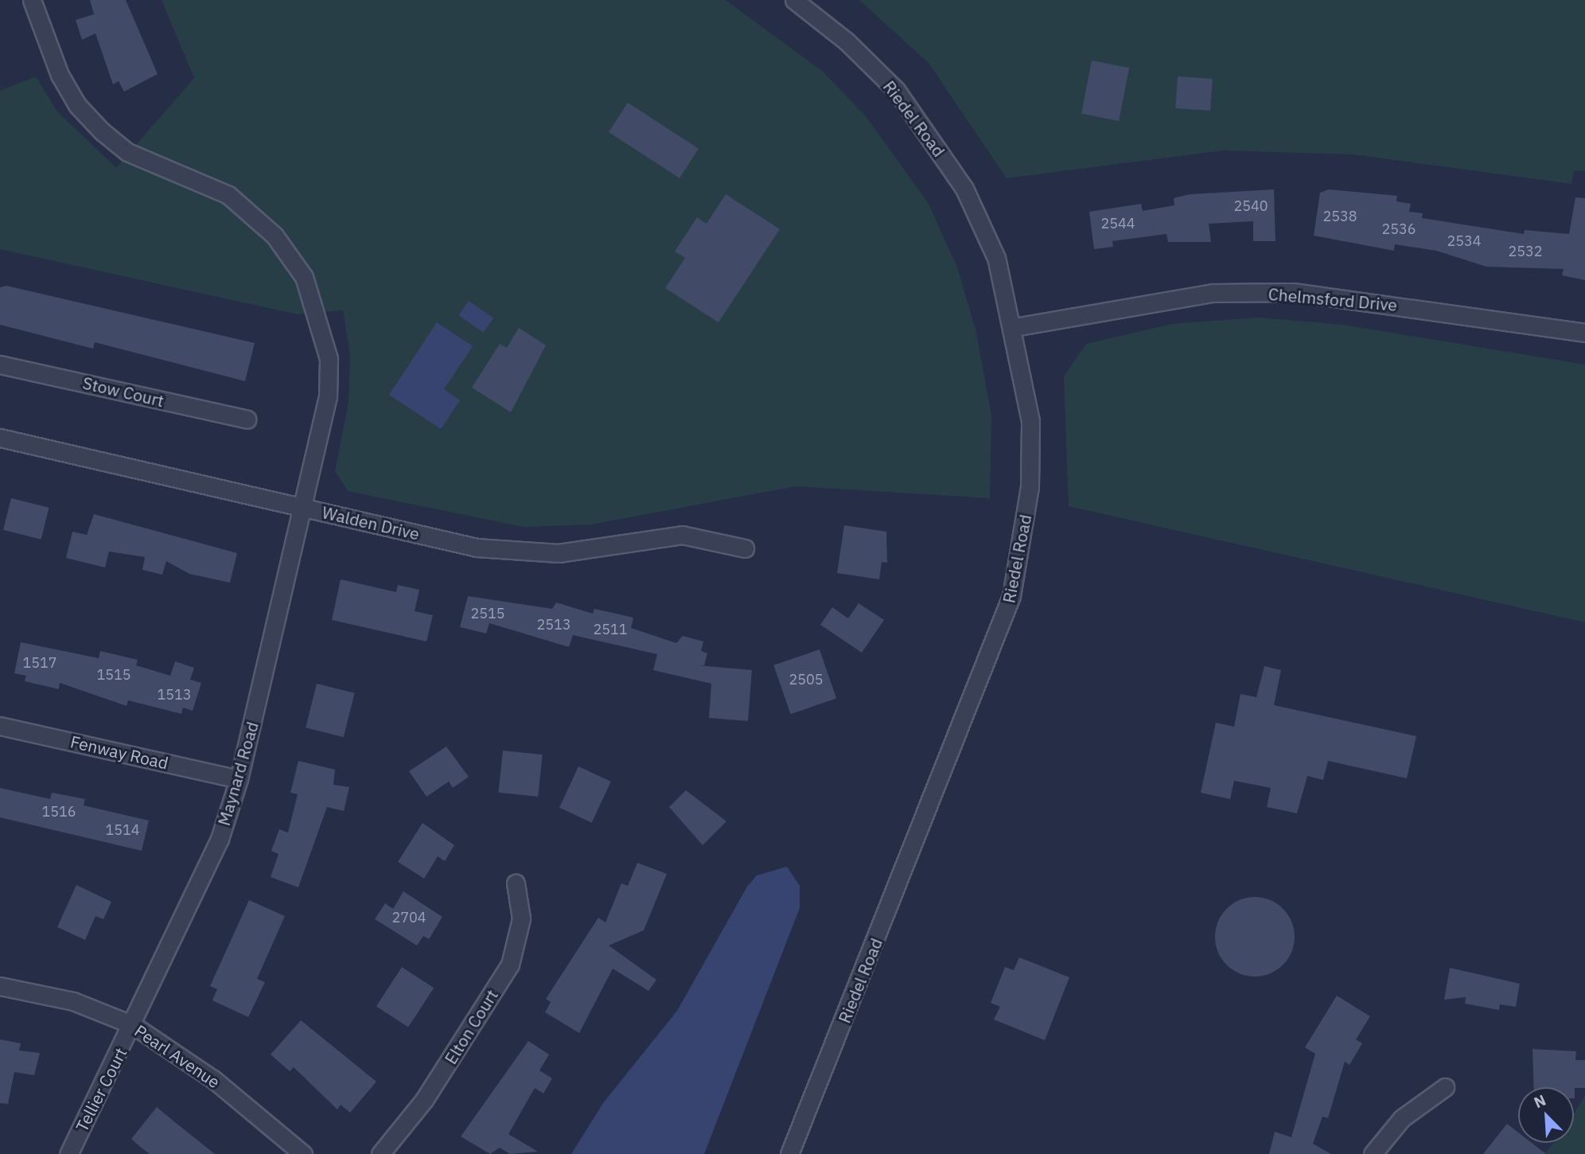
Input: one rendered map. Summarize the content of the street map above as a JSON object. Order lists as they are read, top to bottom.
{
  "streets": {
    "street": [
      "Riedel Road",
      "Chelmsford Drive",
      "Stow Court",
      "Walden Drive",
      "Fenway Road",
      "Maynard Road",
      "Elton Court",
      "Pearl Avenue",
      "Tellier Court"
    ]
  },
  "crossings": [
    ["Riedel Road", "Chelmsford Drive"],
    ["Walden Drive", "Maynard Road"],
    ["Fenway Road", "Maynard Road"],
    ["Maynard Road", "Pearl Avenue"],
    ["Maynard Road", "Tellier Court"],
    ["Pearl Avenue", "Tellier Court"]
  ],
  "house_numbers": [
    "2540",
    "2538",
    "2544",
    "2536",
    "2534",
    "2532",
    "2515",
    "2513",
    "2511",
    "1517",
    "1515",
    "2505",
    "1513",
    "1516",
    "1514",
    "2704"
  ],
  "north": "top left"
}
